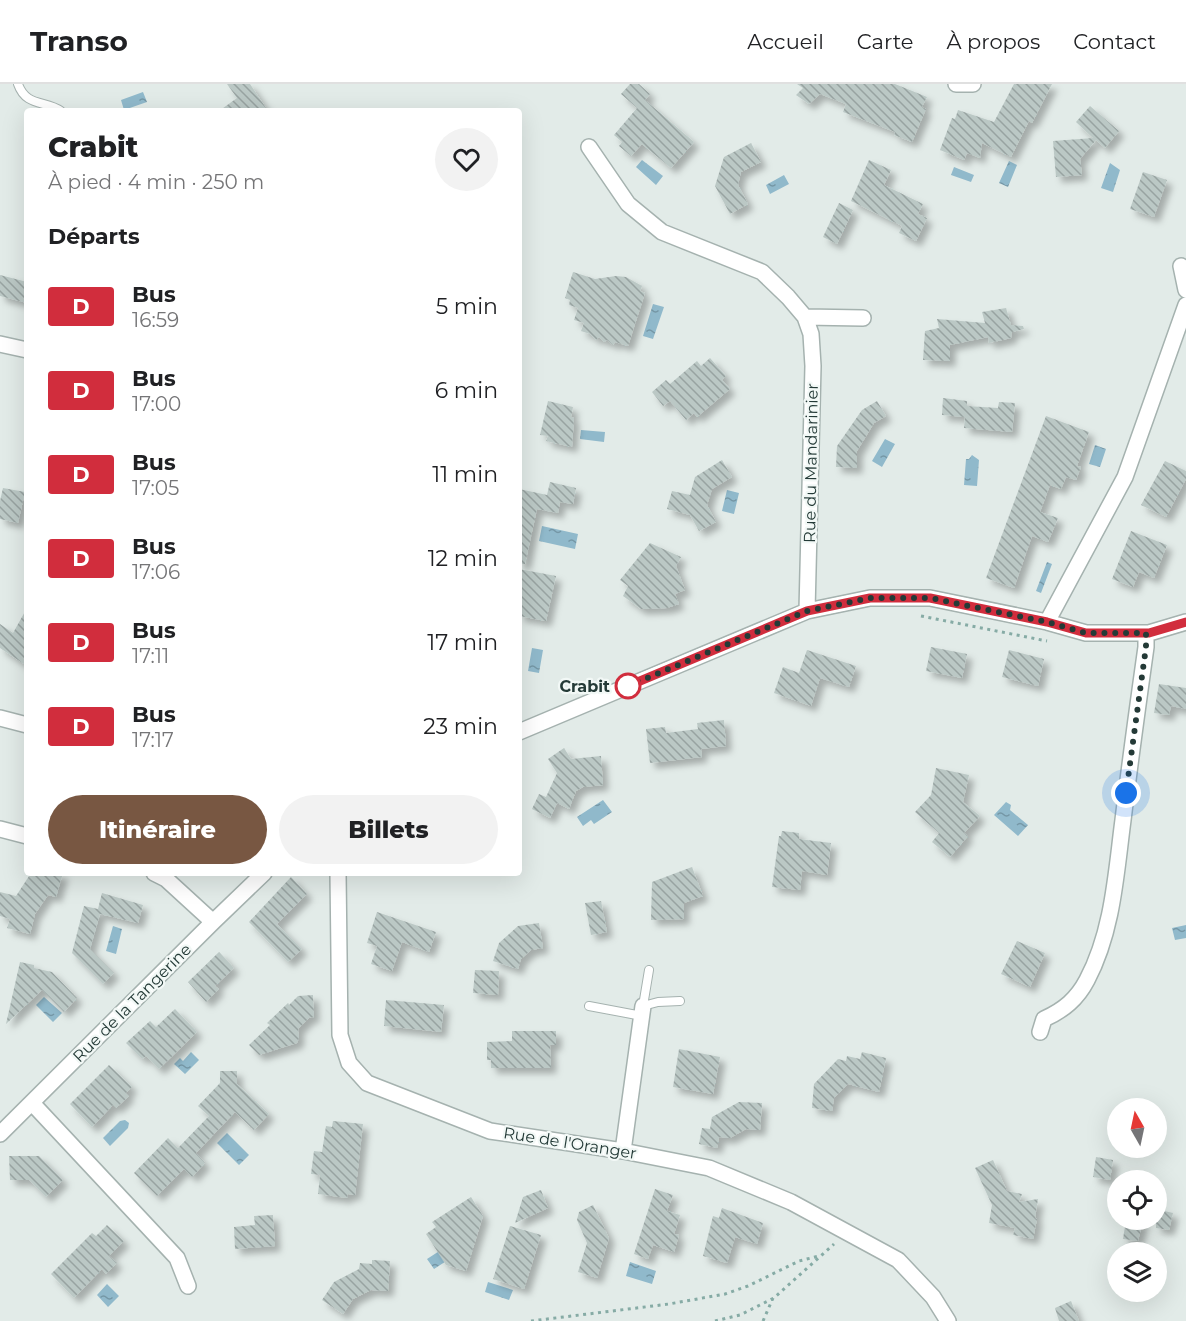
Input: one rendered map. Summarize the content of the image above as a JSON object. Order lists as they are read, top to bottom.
{
  "streets": {
    "street": ["Rue du Mandarinier", "Rue de la Tangerine", "Rue de l'Oranger"]
  },
  "places": ["Crabit"],
  "lines": ["bus line D"],
  "north": "top",
  "page": {
    "header": "Transo",
    "nav": [
      "Accueil",
      "Carte",
      "À propos",
      "Contact"
    ],
    "heading": [
      ["Crabit", "À pied · 4 min · 250 m"],
      "Départs"
    ],
    "list": [
      {
        "mark": "D",
        "name": "Bus",
        "note": "16:59",
        "value": "5 min"
      },
      {
        "mark": "D",
        "name": "Bus",
        "note": "17:00",
        "value": "6 min"
      },
      {
        "mark": "D",
        "name": "Bus",
        "note": "17:05",
        "value": "11 min"
      },
      {
        "mark": "D",
        "name": "Bus",
        "note": "17:06",
        "value": "12 min"
      },
      {
        "mark": "D",
        "name": "Bus",
        "note": "17:11",
        "value": "17 min"
      },
      {
        "mark": "D",
        "name": "Bus",
        "note": "17:17",
        "value": "23 min"
      }
    ],
    "buttons": ["Itinéraire", "Billets"]
  }
}
